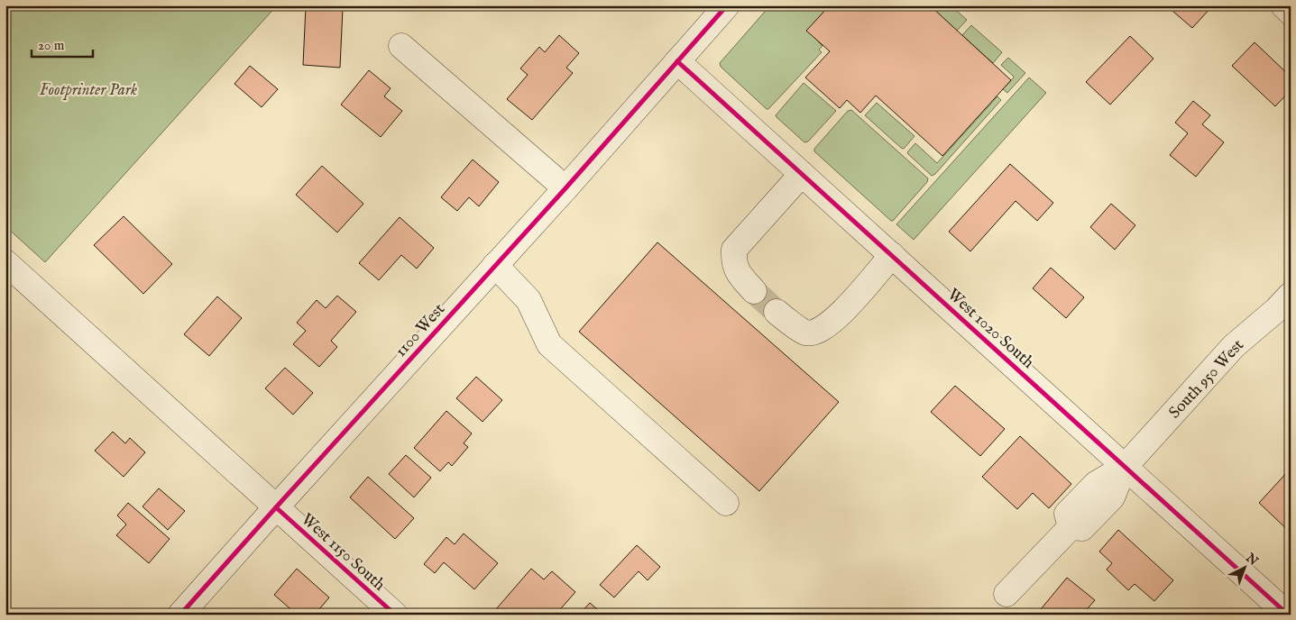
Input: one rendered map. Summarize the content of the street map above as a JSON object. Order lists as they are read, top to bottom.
{
  "streets": {
    "street": [
      "West 1020 South",
      "1100 West",
      "South 950 West",
      "West 1150 South"
    ]
  },
  "crossings": [
    ["West 1020 South", "1100 West"],
    ["West 1020 South", "South 950 West"],
    ["1100 West", "West 1150 South"]
  ],
  "parks": ["Footprinter Park"],
  "scale_bar": "20 m",
  "north": "top right"
}
